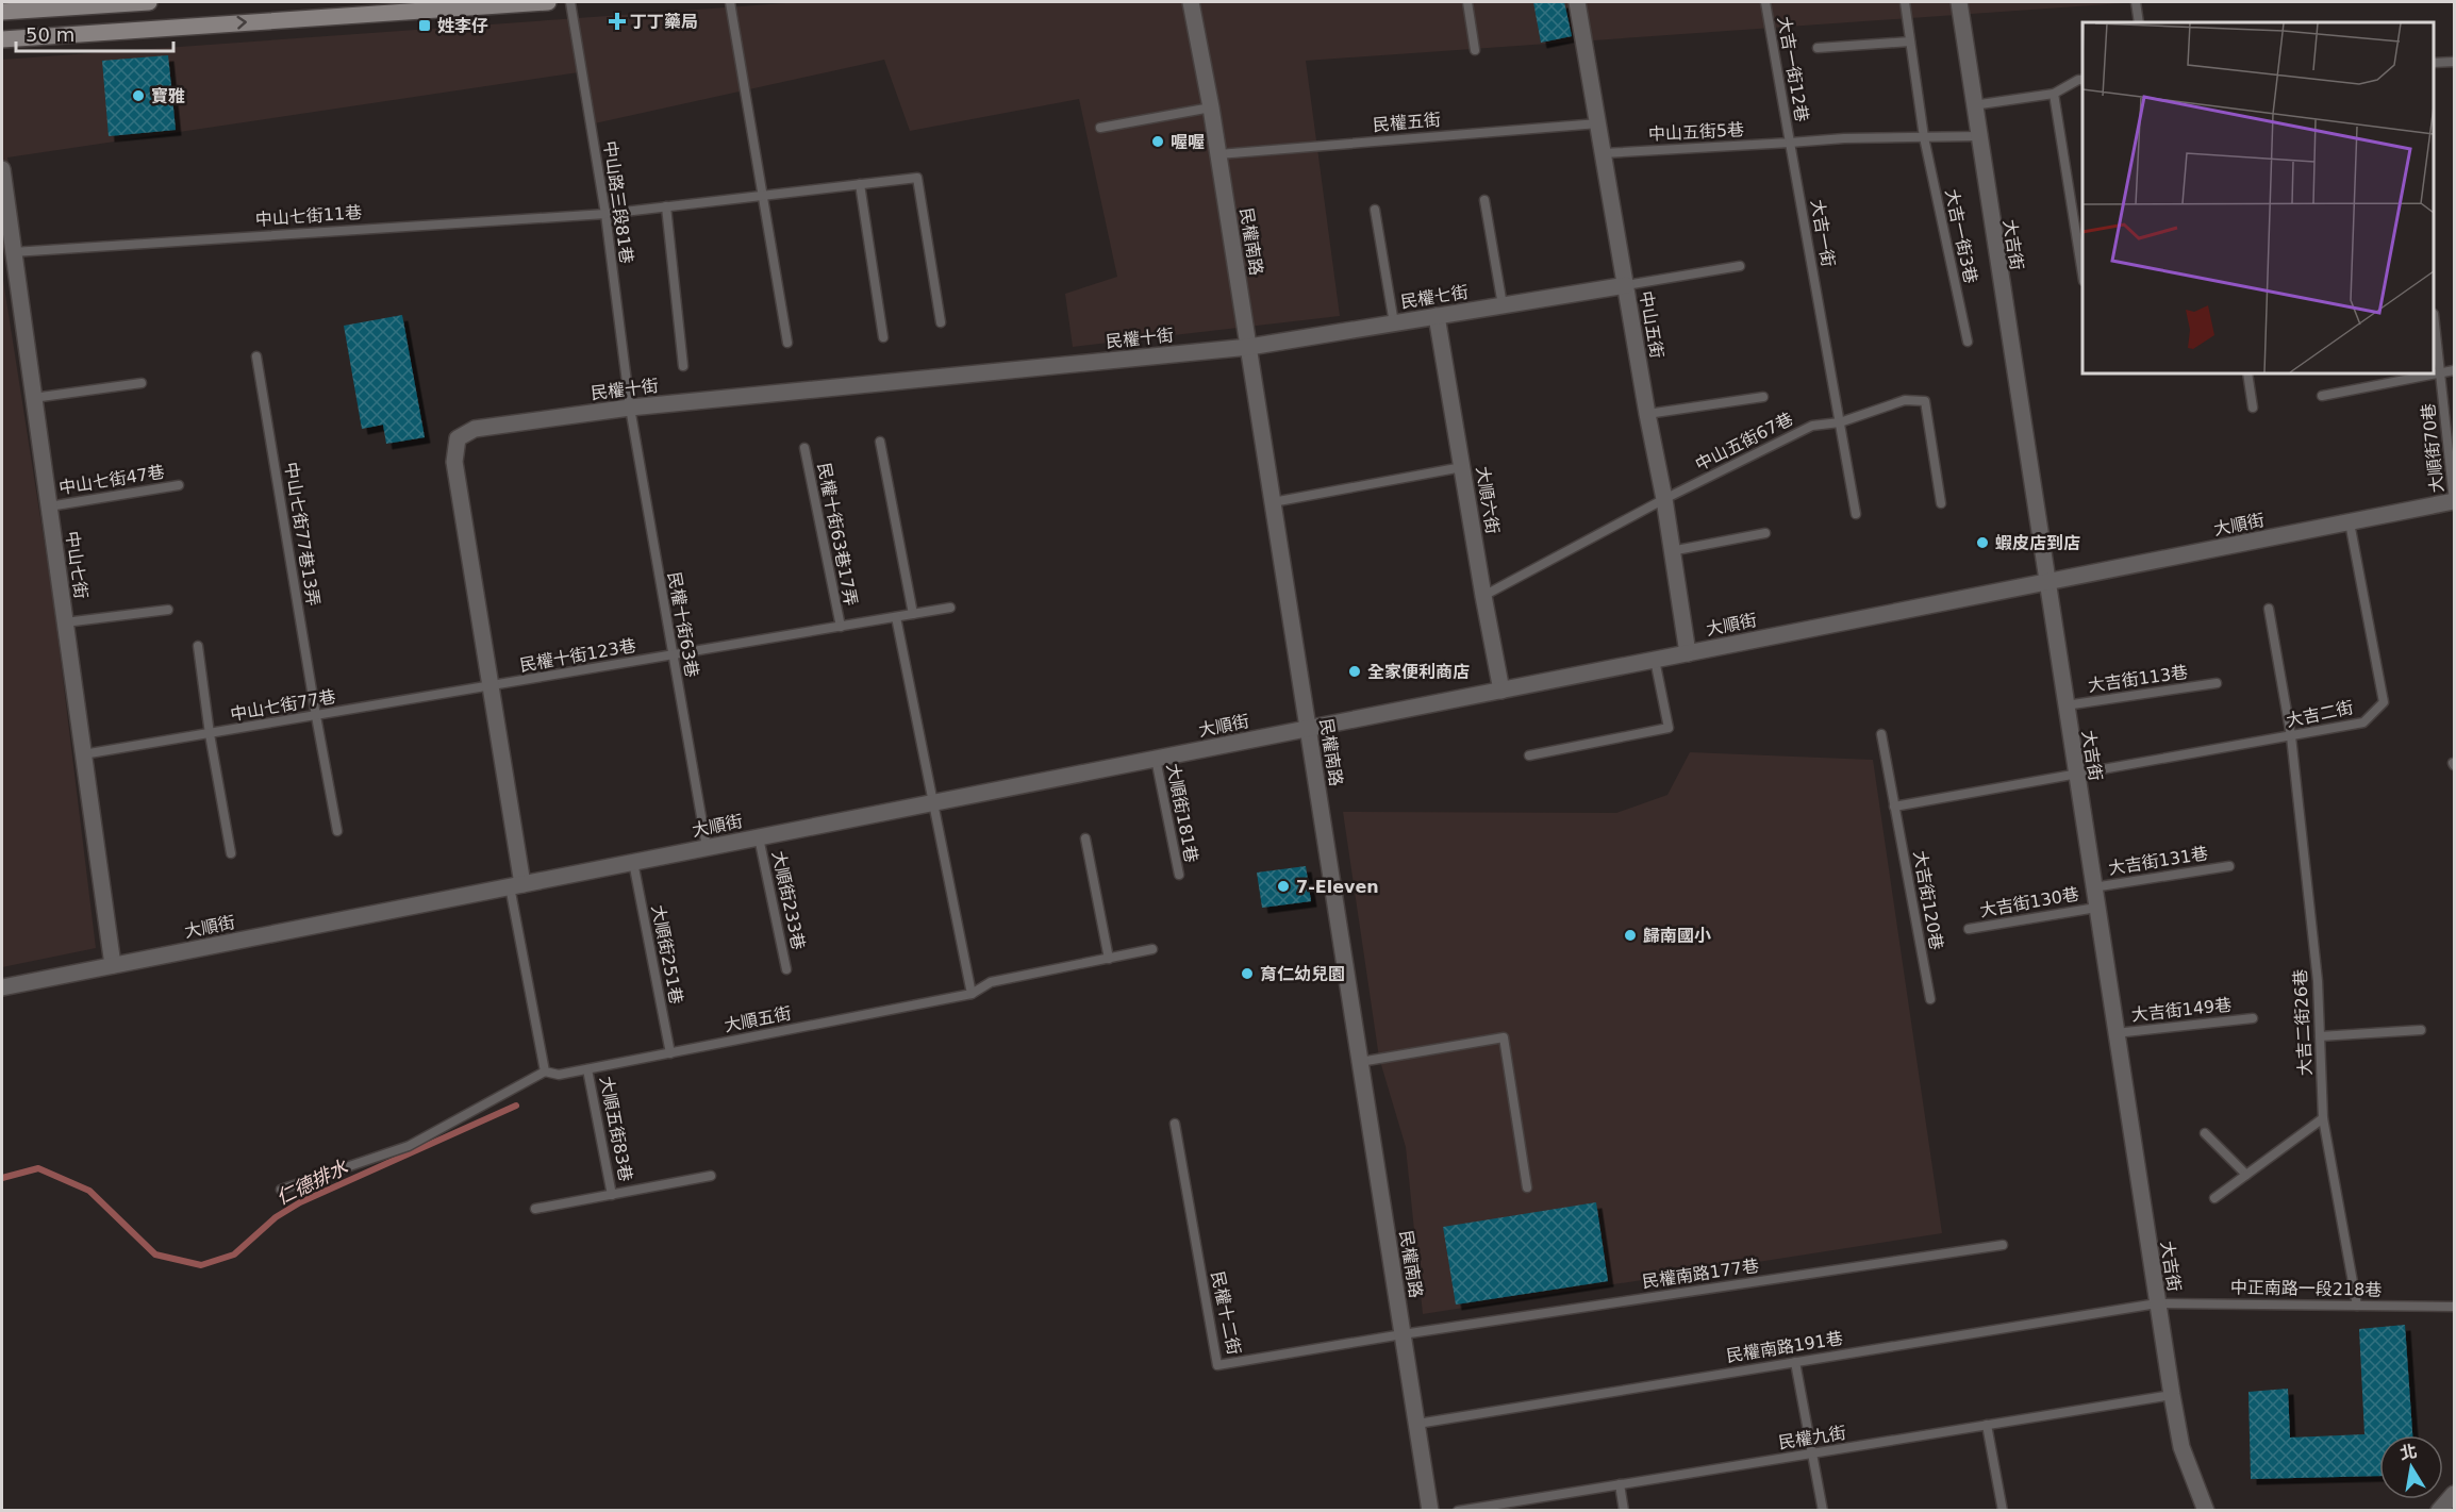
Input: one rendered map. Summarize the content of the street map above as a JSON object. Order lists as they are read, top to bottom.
{
  "streets": {
    "street": [
      "民權南路",
      "大吉街",
      "民權七街",
      "中山五街",
      "民權十街",
      "大順六街",
      "大順街",
      "中山七街"
    ],
    "lane": [
      "大吉一街12巷",
      "民權五街",
      "中山五街5巷",
      "中山路三段81巷",
      "中山七街11巷",
      "大吉一街",
      "大吉一街3巷",
      "中山五街67巷",
      "大順街70巷",
      "中山七街47巷",
      "中山七街77巷13弄",
      "民權十街63巷17弄",
      "民權十街63巷",
      "民權十街123巷",
      "大吉街113巷",
      "中山七街77巷",
      "大吉二街",
      "大順街181巷",
      "大吉街131巷",
      "大順街233巷",
      "大吉街120巷",
      "大吉街130巷",
      "大順街251巷",
      "大吉街149巷",
      "大順五街",
      "大吉二街26巷",
      "大順五街83巷",
      "民權南路177巷",
      "中正南路一段218巷",
      "民權十二街",
      "民權南路191巷",
      "民權九街"
    ]
  },
  "crossings": [
    ["大吉一街12巷", "中山五街5巷"],
    ["大吉一街12巷", "大吉一街"],
    ["民權五街", "民權南路"],
    ["民權五街", "中山五街"],
    ["中山五街5巷", "大吉一街"],
    ["中山五街5巷", "中山五街"],
    ["中山路三段81巷", "中山七街11巷"],
    ["中山路三段81巷", "民權十街"],
    ["中山路三段81巷", "民權十街63巷"],
    ["中山七街11巷", "中山七街"],
    ["大吉一街", "中山五街67巷"],
    ["民權南路", "民權七街"],
    ["民權南路", "民權十街"],
    ["民權南路", "大順街"],
    ["民權南路", "民權南路177巷"],
    ["民權南路", "民權十二街"],
    ["民權南路", "民權南路191巷"],
    ["大吉街", "大順街"],
    ["大吉街", "大吉街113巷"],
    ["大吉街", "大吉二街"],
    ["大吉街", "大吉街131巷"],
    ["大吉街", "大吉街130巷"],
    ["大吉街", "大吉街149巷"],
    ["大吉街", "中正南路一段218巷"],
    ["大吉街", "民權南路191巷"],
    ["大吉街", "民權九街"],
    ["民權七街", "中山五街"],
    ["民權七街", "民權十街"],
    ["民權七街", "大順六街"],
    ["中山五街", "中山五街67巷"],
    ["中山五街", "大順街"],
    ["民權十街", "大順街"],
    ["民權十街", "民權十街63巷"],
    ["民權十街", "民權十街123巷"],
    ["民權十街", "中山七街77巷"],
    ["中山五街67巷", "大順六街"],
    ["大順街70巷", "大順街"],
    ["中山七街47巷", "中山七街"],
    ["大順六街", "大順街"],
    ["大順街", "中山七街"],
    ["大順街", "民權十街63巷"],
    ["大順街", "大吉二街"],
    ["大順街", "大順街181巷"],
    ["大順街", "大順街233巷"],
    ["大順街", "大順街251巷"],
    ["中山七街77巷13弄", "中山七街77巷"],
    ["民權十街63巷17弄", "民權十街63巷"],
    ["民權十街63巷17弄", "民權十街123巷"],
    ["中山七街", "中山七街77巷"],
    ["民權十街63巷", "民權十街123巷"],
    ["民權十街123巷", "中山七街77巷"],
    ["大吉二街", "大吉二街26巷"],
    ["大順街251巷", "大順五街"],
    ["大順五街", "大順五街83巷"],
    ["大吉二街26巷", "中正南路一段218巷"],
    ["民權南路177巷", "民權十二街"],
    ["中正南路一段218巷", "民權南路191巷"]
  ],
  "water": ["仁德排水"],
  "places": {
    "health": ["丁丁藥局"],
    "transit": ["姓李仔"],
    "other": [
      "寶雅",
      "喔喔",
      "蝦皮店到店",
      "全家便利商店",
      "7-Eleven",
      "歸南國小",
      "育仁幼兒園"
    ]
  },
  "scale_bar": "50 m",
  "north": "top"
}
